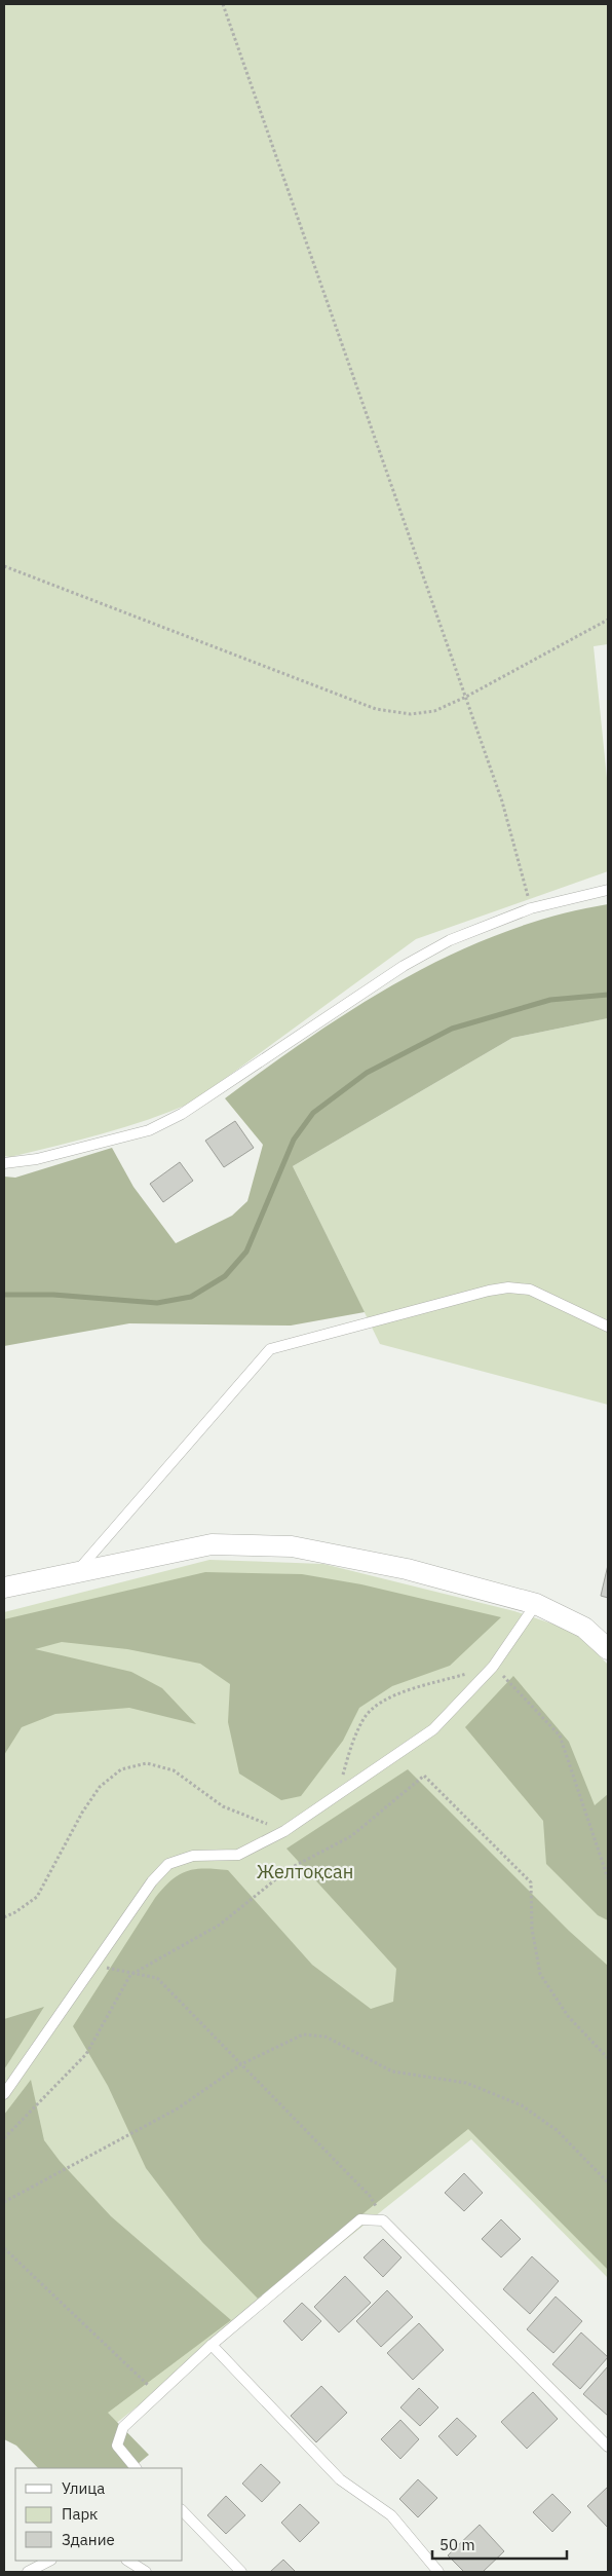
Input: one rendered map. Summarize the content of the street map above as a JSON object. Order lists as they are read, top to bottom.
{
  "parks": ["Желтоқсан"],
  "legend": ["Улица", "Парк", "Здание"],
  "scale_bar": "50 m"
}
